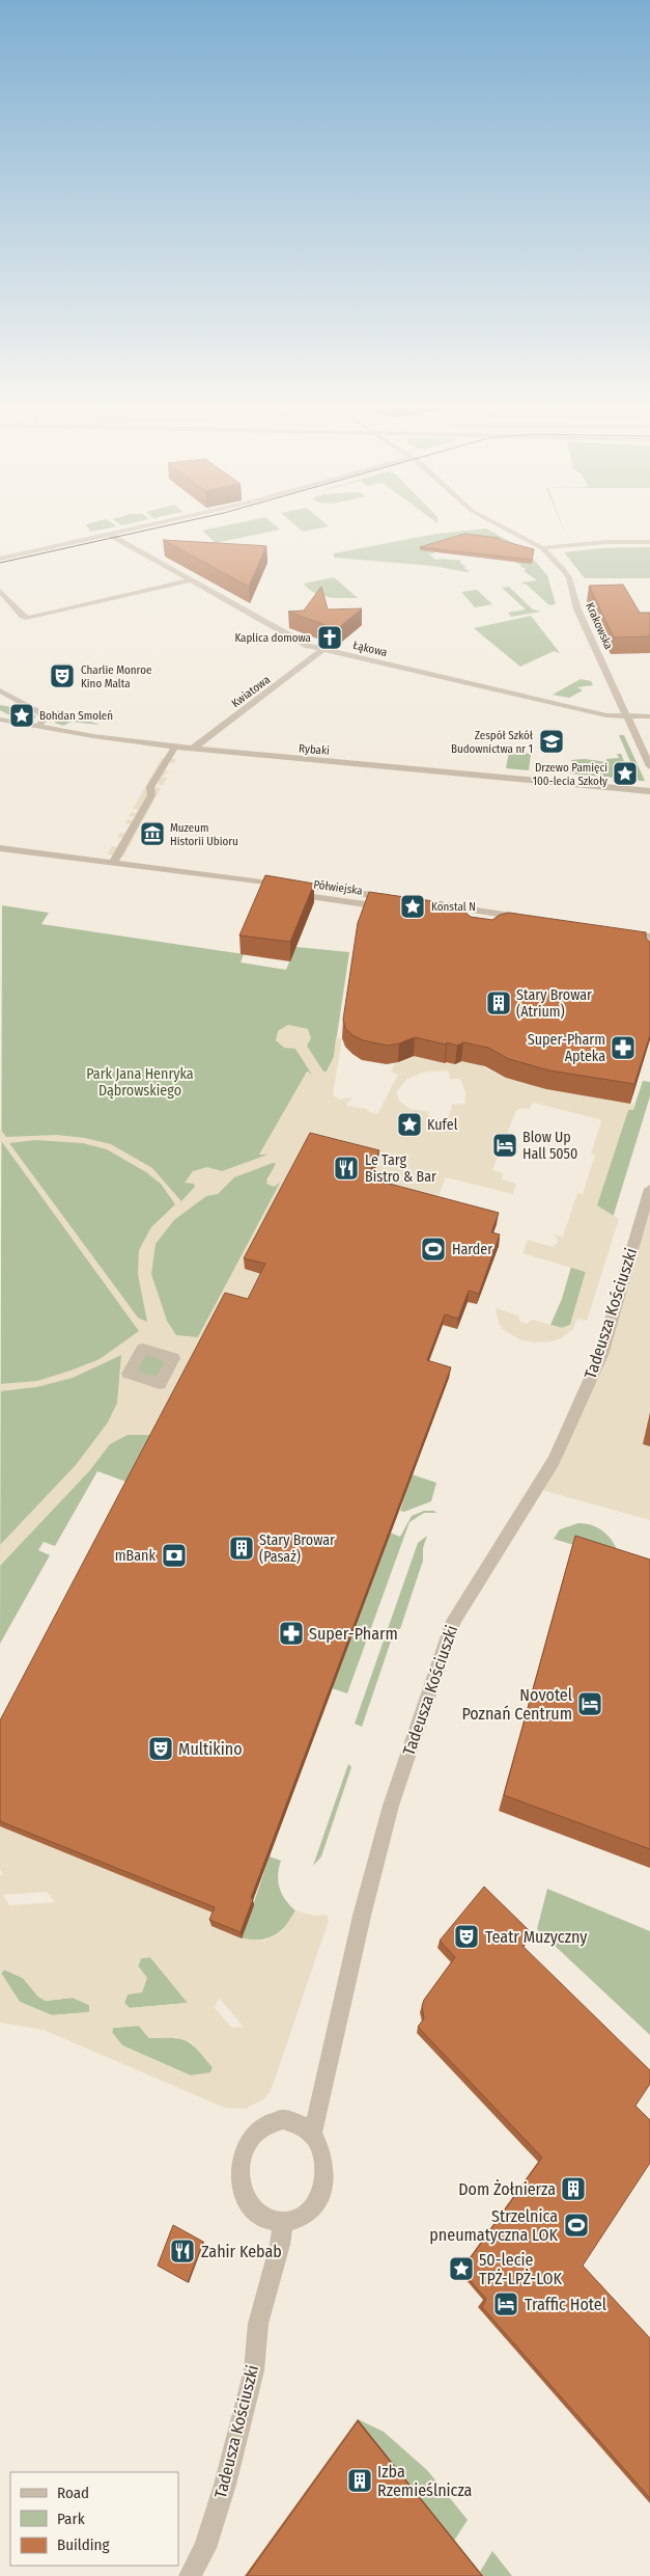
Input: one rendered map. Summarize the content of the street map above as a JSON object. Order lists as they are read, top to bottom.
{
  "streets": {
    "street": [
      "Krakowska",
      "Łąkowa",
      "Kwiatowa",
      "Rybaki",
      "Półwiejska",
      "Tadeusza Kościuszki"
    ]
  },
  "crossings": [
    ["Krakowska", "Łąkowa"],
    ["Łąkowa", "Kwiatowa"],
    ["Kwiatowa", "Rybaki"]
  ],
  "parks": ["Park Jana Henryka Dąbrowskiego"],
  "places": {
    "church": ["Kaplica domowa"],
    "theatre": ["Charlie Monroe Kino Malta", "Multikino", "Teatr Muzyczny"],
    "place": [
      "Bohdan Smoleń",
      "Drzewo Pamięci 100-lecia Szkoły",
      "Konstal N",
      "Kufel",
      "50-lecie TPŻ-LPŻ-LOK"
    ],
    "school or university": ["Zespół Szkół Budownictwa nr 1"],
    "museum": ["Muzeum Historii Ubioru"],
    "building": [
      "Stary Browar (Atrium)",
      "Stary Browar (Pasaż)",
      "Dom Żołnierza",
      "Izba Rzemieślnicza"
    ],
    "pharmacy": ["Super-Pharm Apteka", "Super-Pharm"],
    "hotel": ["Blow Up Hall 5050", "Novotel Poznań Centrum", "Traffic Hotel"],
    "restaurant": ["Le Targ Bistro & Bar", "Zahir Kebab"],
    "sports": ["Harder", "Strzelnica pneumatyczna LOK"],
    "bank": ["mBank"]
  },
  "legend": ["Road", "Park", "Building"]
}
